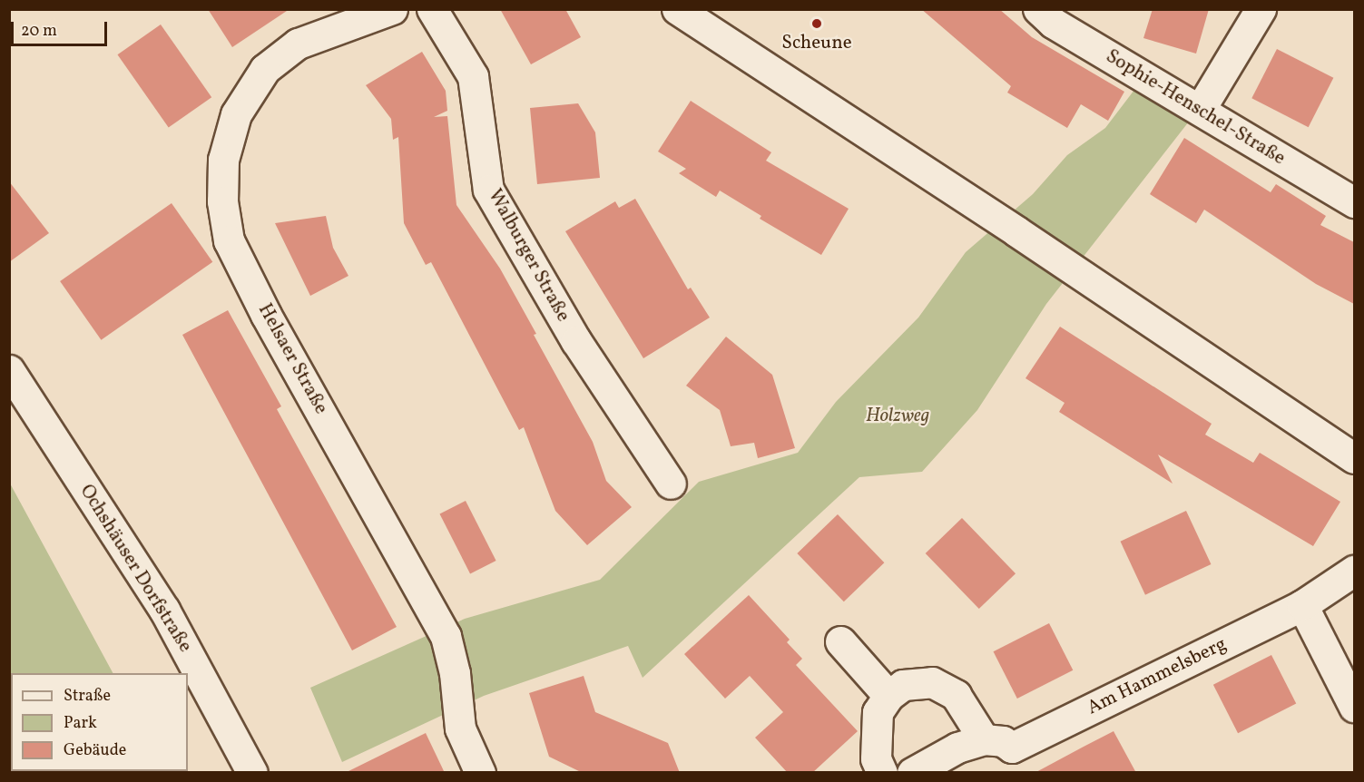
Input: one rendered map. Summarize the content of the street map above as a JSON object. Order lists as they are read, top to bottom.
{
  "streets": {
    "street": [
      "Sophie-Henschel-Straße",
      "Walburger Straße",
      "Helsaer Straße",
      "Ochshäuser Dorfstraße",
      "Am Hammelsberg"
    ]
  },
  "parks": ["Holzweg"],
  "places": ["Scheune"],
  "legend": ["Straße", "Park", "Gebäude"],
  "scale_bar": "20 m"
}
